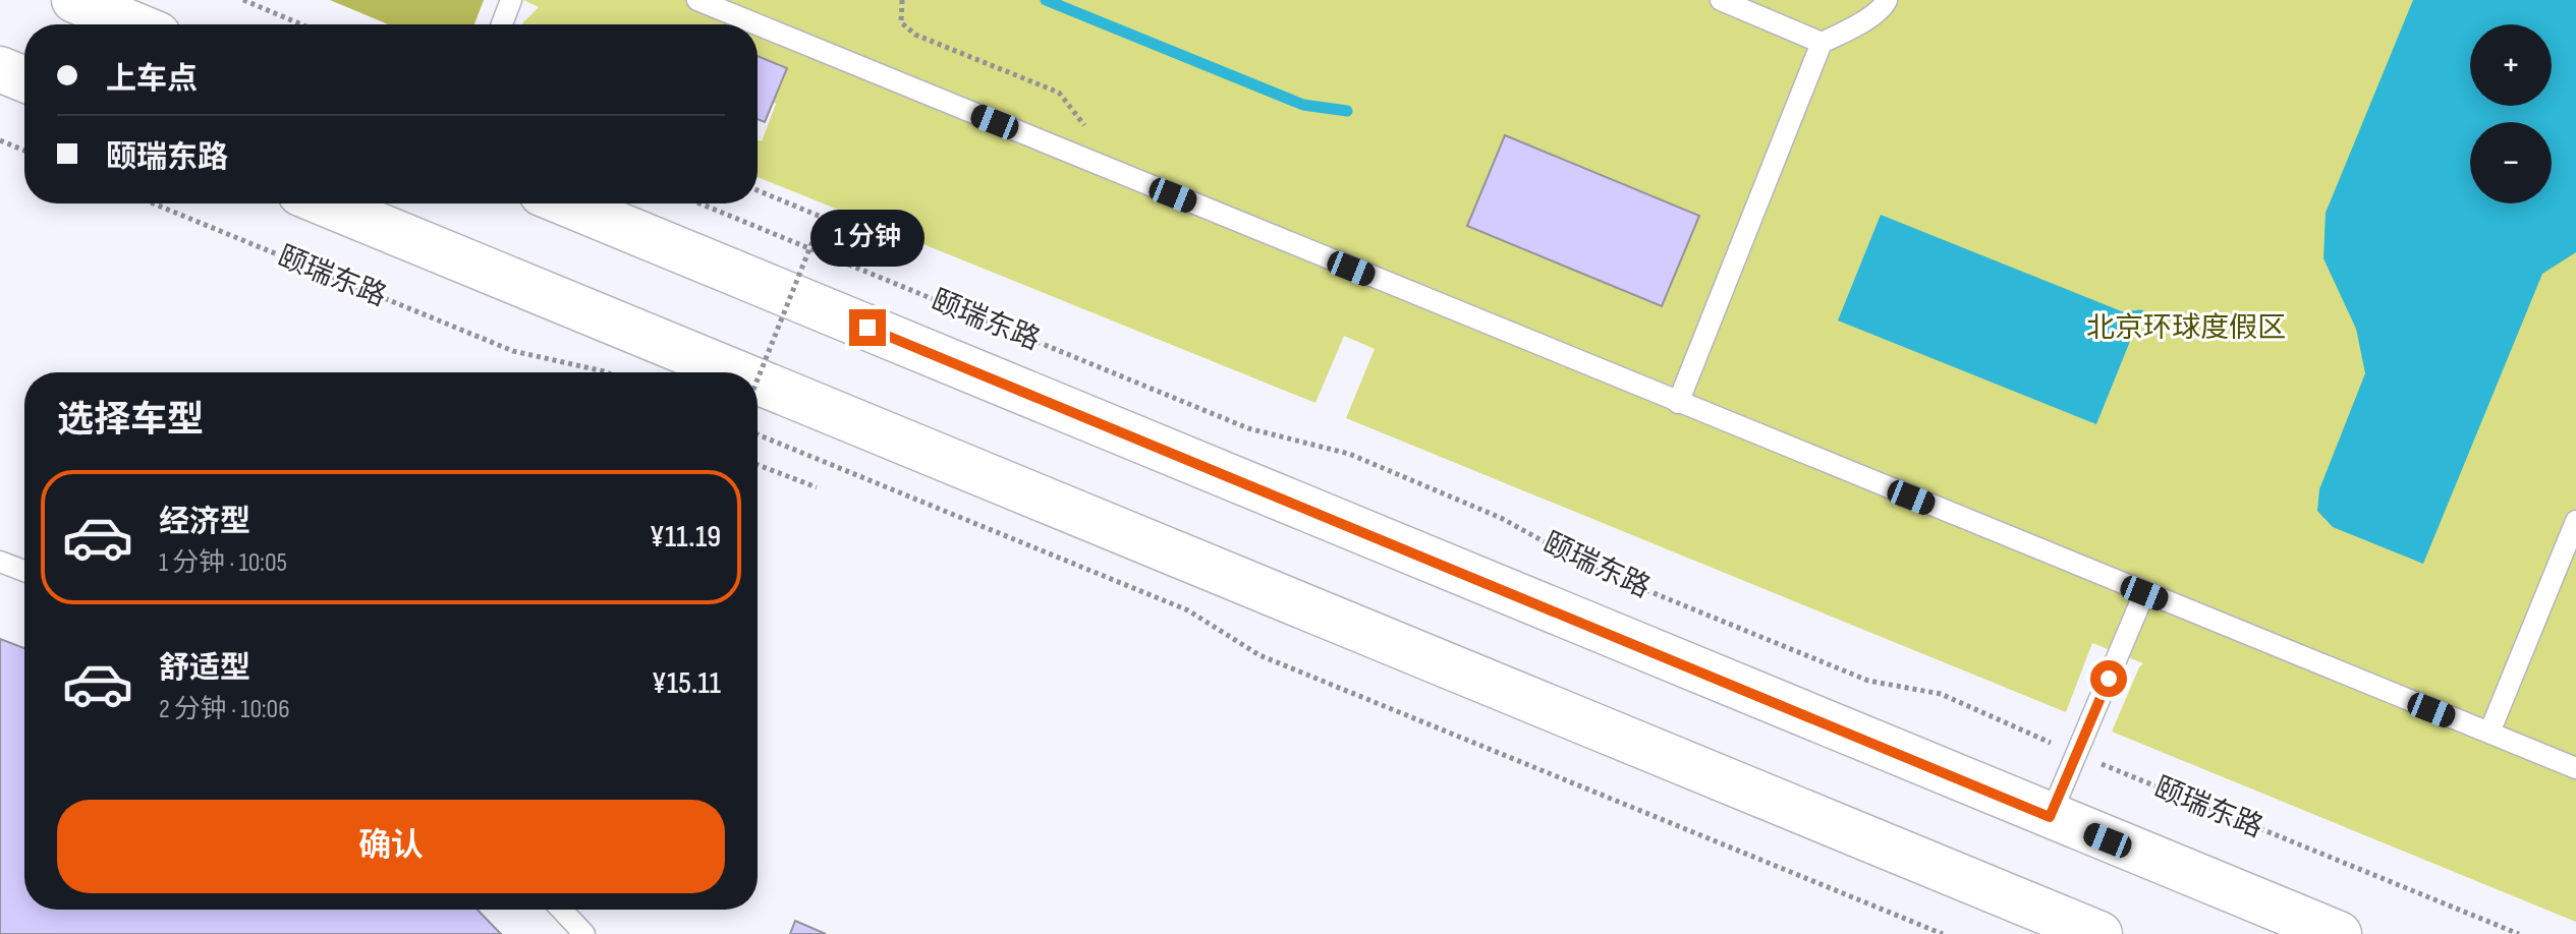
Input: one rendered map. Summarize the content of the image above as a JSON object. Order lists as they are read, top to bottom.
{
  "streets": {
    "main road": ["颐瑞东路"]
  },
  "parks": ["北京环球度假区"],
  "page": {
    "map_buttons": ["+", "−"],
    "banner": ["上车点", "颐瑞东路"],
    "bubble": "1 分钟",
    "heading": "选择车型",
    "list": [
      {
        "name": "经济型",
        "note": "1 分钟 · 10:05",
        "value": "¥11.19"
      },
      {
        "name": "舒适型",
        "note": "2 分钟 · 10:06",
        "value": "¥15.11"
      }
    ],
    "buttons": "确认"
  }
}
